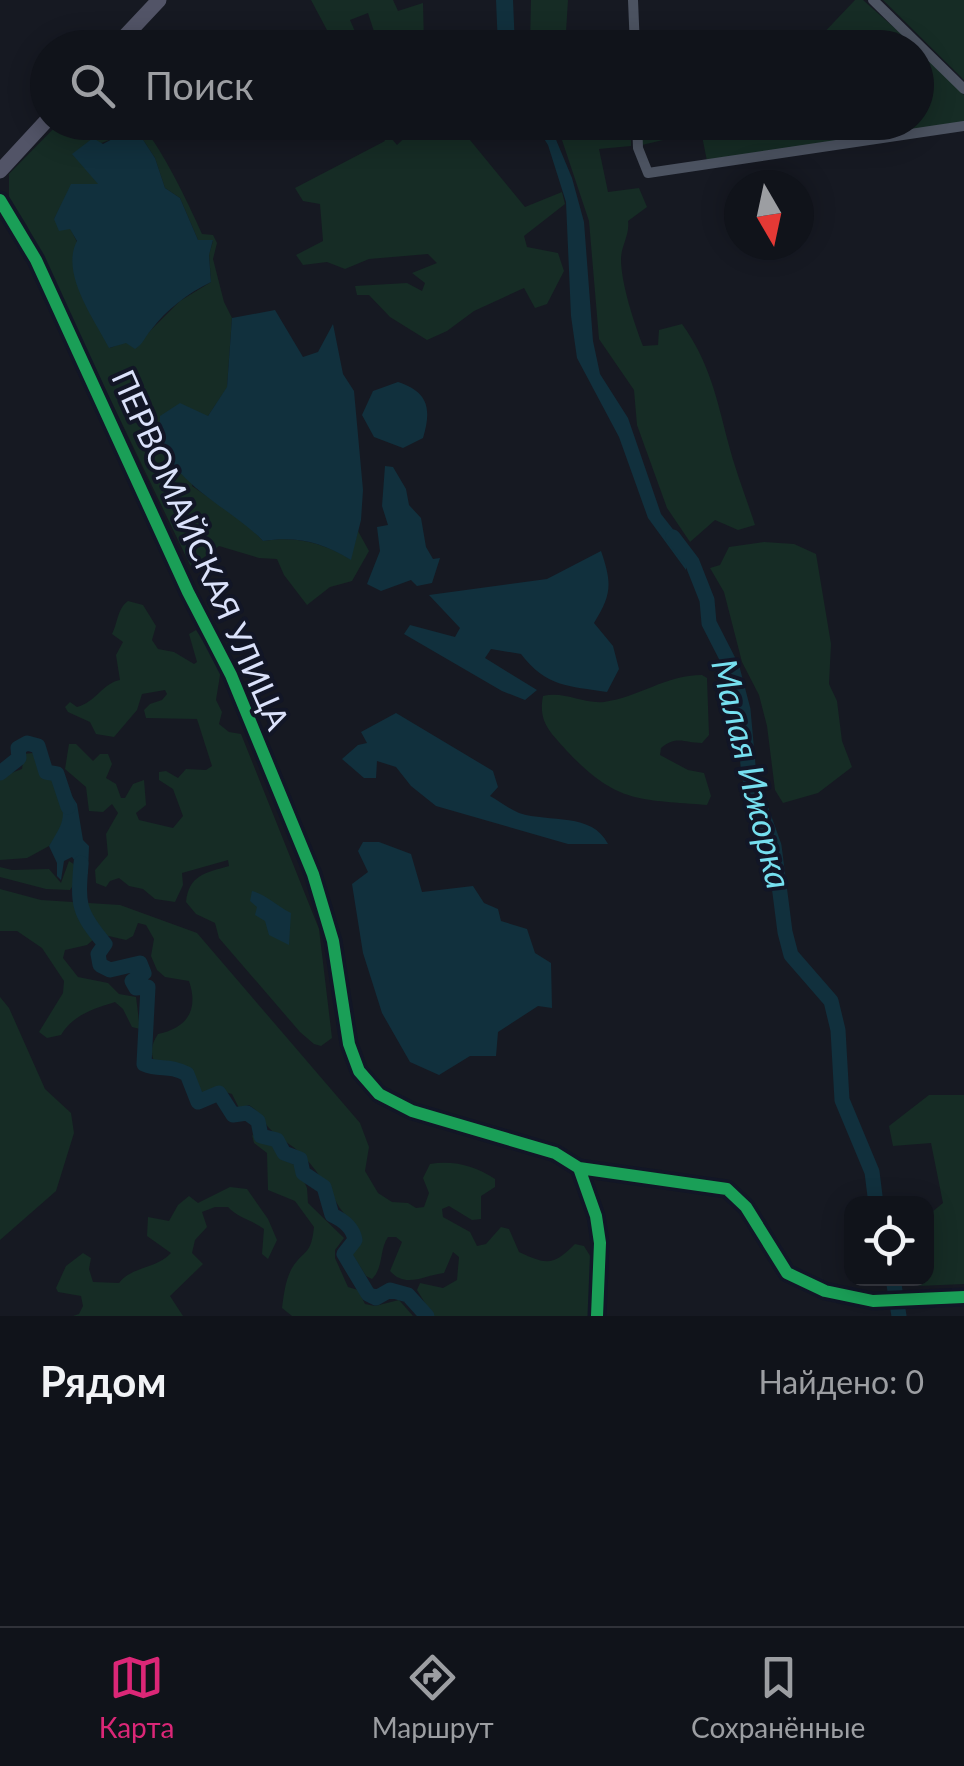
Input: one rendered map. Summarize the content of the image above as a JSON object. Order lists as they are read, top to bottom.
{
  "streets": {
    "street": ["ПЕРВОМАЙСКАЯ УЛИЦА"]
  },
  "water": ["Малая Ижорка"],
  "north": "bottom",
  "page": {
    "search": "Поиск",
    "heading": ["Рядом", "Найдено: 0"],
    "nav": ["Карта", "Маршрут", "Сохранённые"]
  }
}
